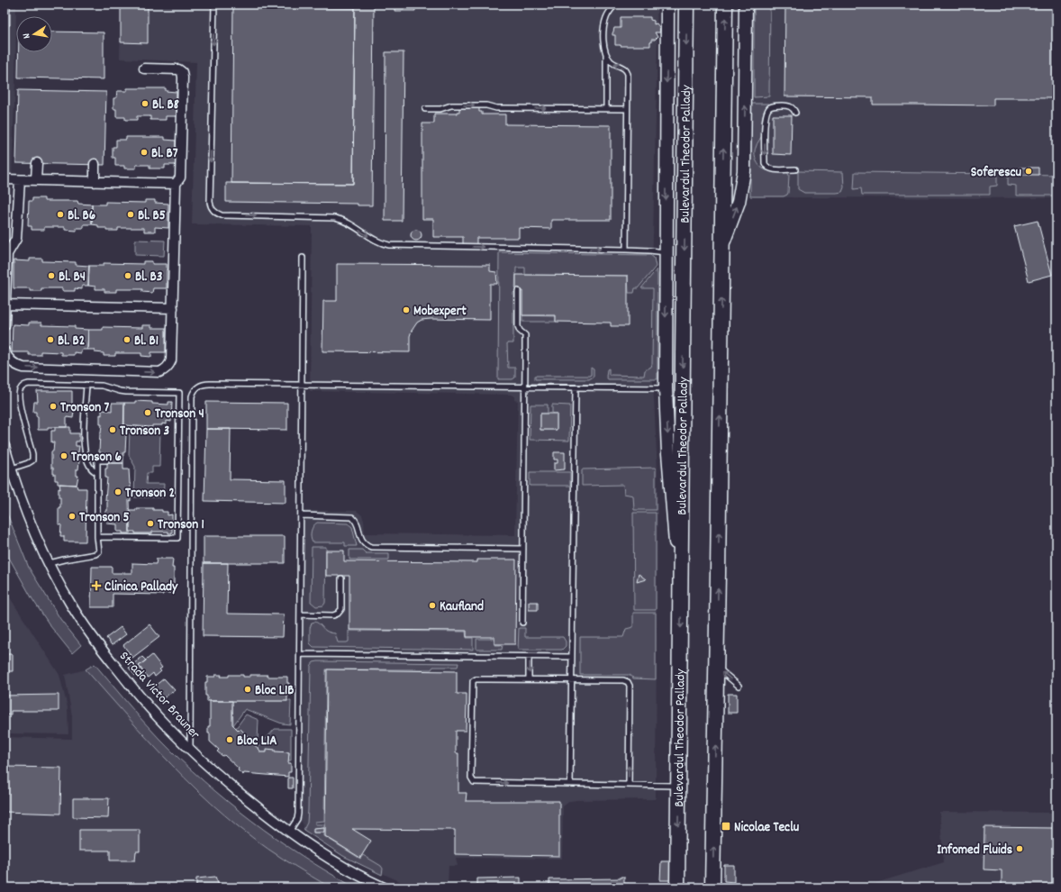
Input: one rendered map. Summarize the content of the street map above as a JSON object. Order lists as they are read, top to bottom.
{
  "streets": {
    "main road": ["Bulevardul Theodor Pallady"],
    "street": ["Strada Victor Brauner"]
  },
  "places": {
    "other": [
      "Bl. B8",
      "Bl. B7",
      "Soferescu",
      "Bl. B6",
      "Bl. B5",
      "Bl. B4",
      "Bl. B3",
      "Mobexpert",
      "Bl. B2",
      "Bl. B1",
      "Tronson 7",
      "Tronson 4",
      "Tronson 3",
      "Tronson 6",
      "Tronson 2",
      "Tronson 5",
      "Tronson 1",
      "Kaufland",
      "Bloc L1B",
      "Bloc L1A",
      "Infomed Fluids"
    ],
    "health": ["Clinica Pallady"],
    "transit": ["Nicolae Teclu"]
  },
  "north": "left"
}
